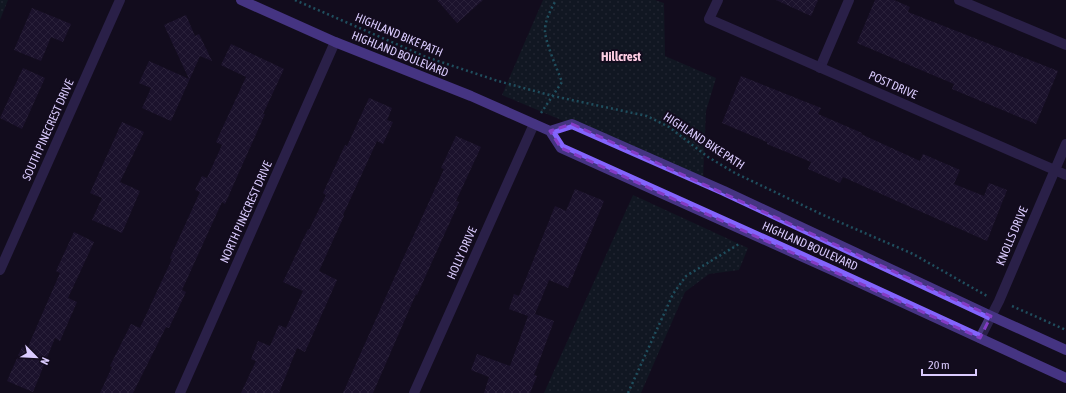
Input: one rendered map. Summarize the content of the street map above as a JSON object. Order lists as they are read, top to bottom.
{
  "streets": {
    "main road": ["HIGHLAND BOULEVARD"],
    "street": [
      "POST DRIVE",
      "SOUTH PINECREST DRIVE",
      "NORTH PINECREST DRIVE",
      "KNOLLS DRIVE",
      "HOLLY DRIVE"
    ],
    "path": ["HIGHLAND BIKE PATH"]
  },
  "crossings": [
    ["HIGHLAND BIKE PATH", "KNOLLS DRIVE"],
    ["HIGHLAND BOULEVARD", "NORTH PINECREST DRIVE"],
    ["HIGHLAND BOULEVARD", "KNOLLS DRIVE"],
    ["HIGHLAND BOULEVARD", "HOLLY DRIVE"],
    ["POST DRIVE", "KNOLLS DRIVE"]
  ],
  "districts": ["Hillcrest"],
  "scale_bar": "20 m",
  "north": "bottom right"
}
